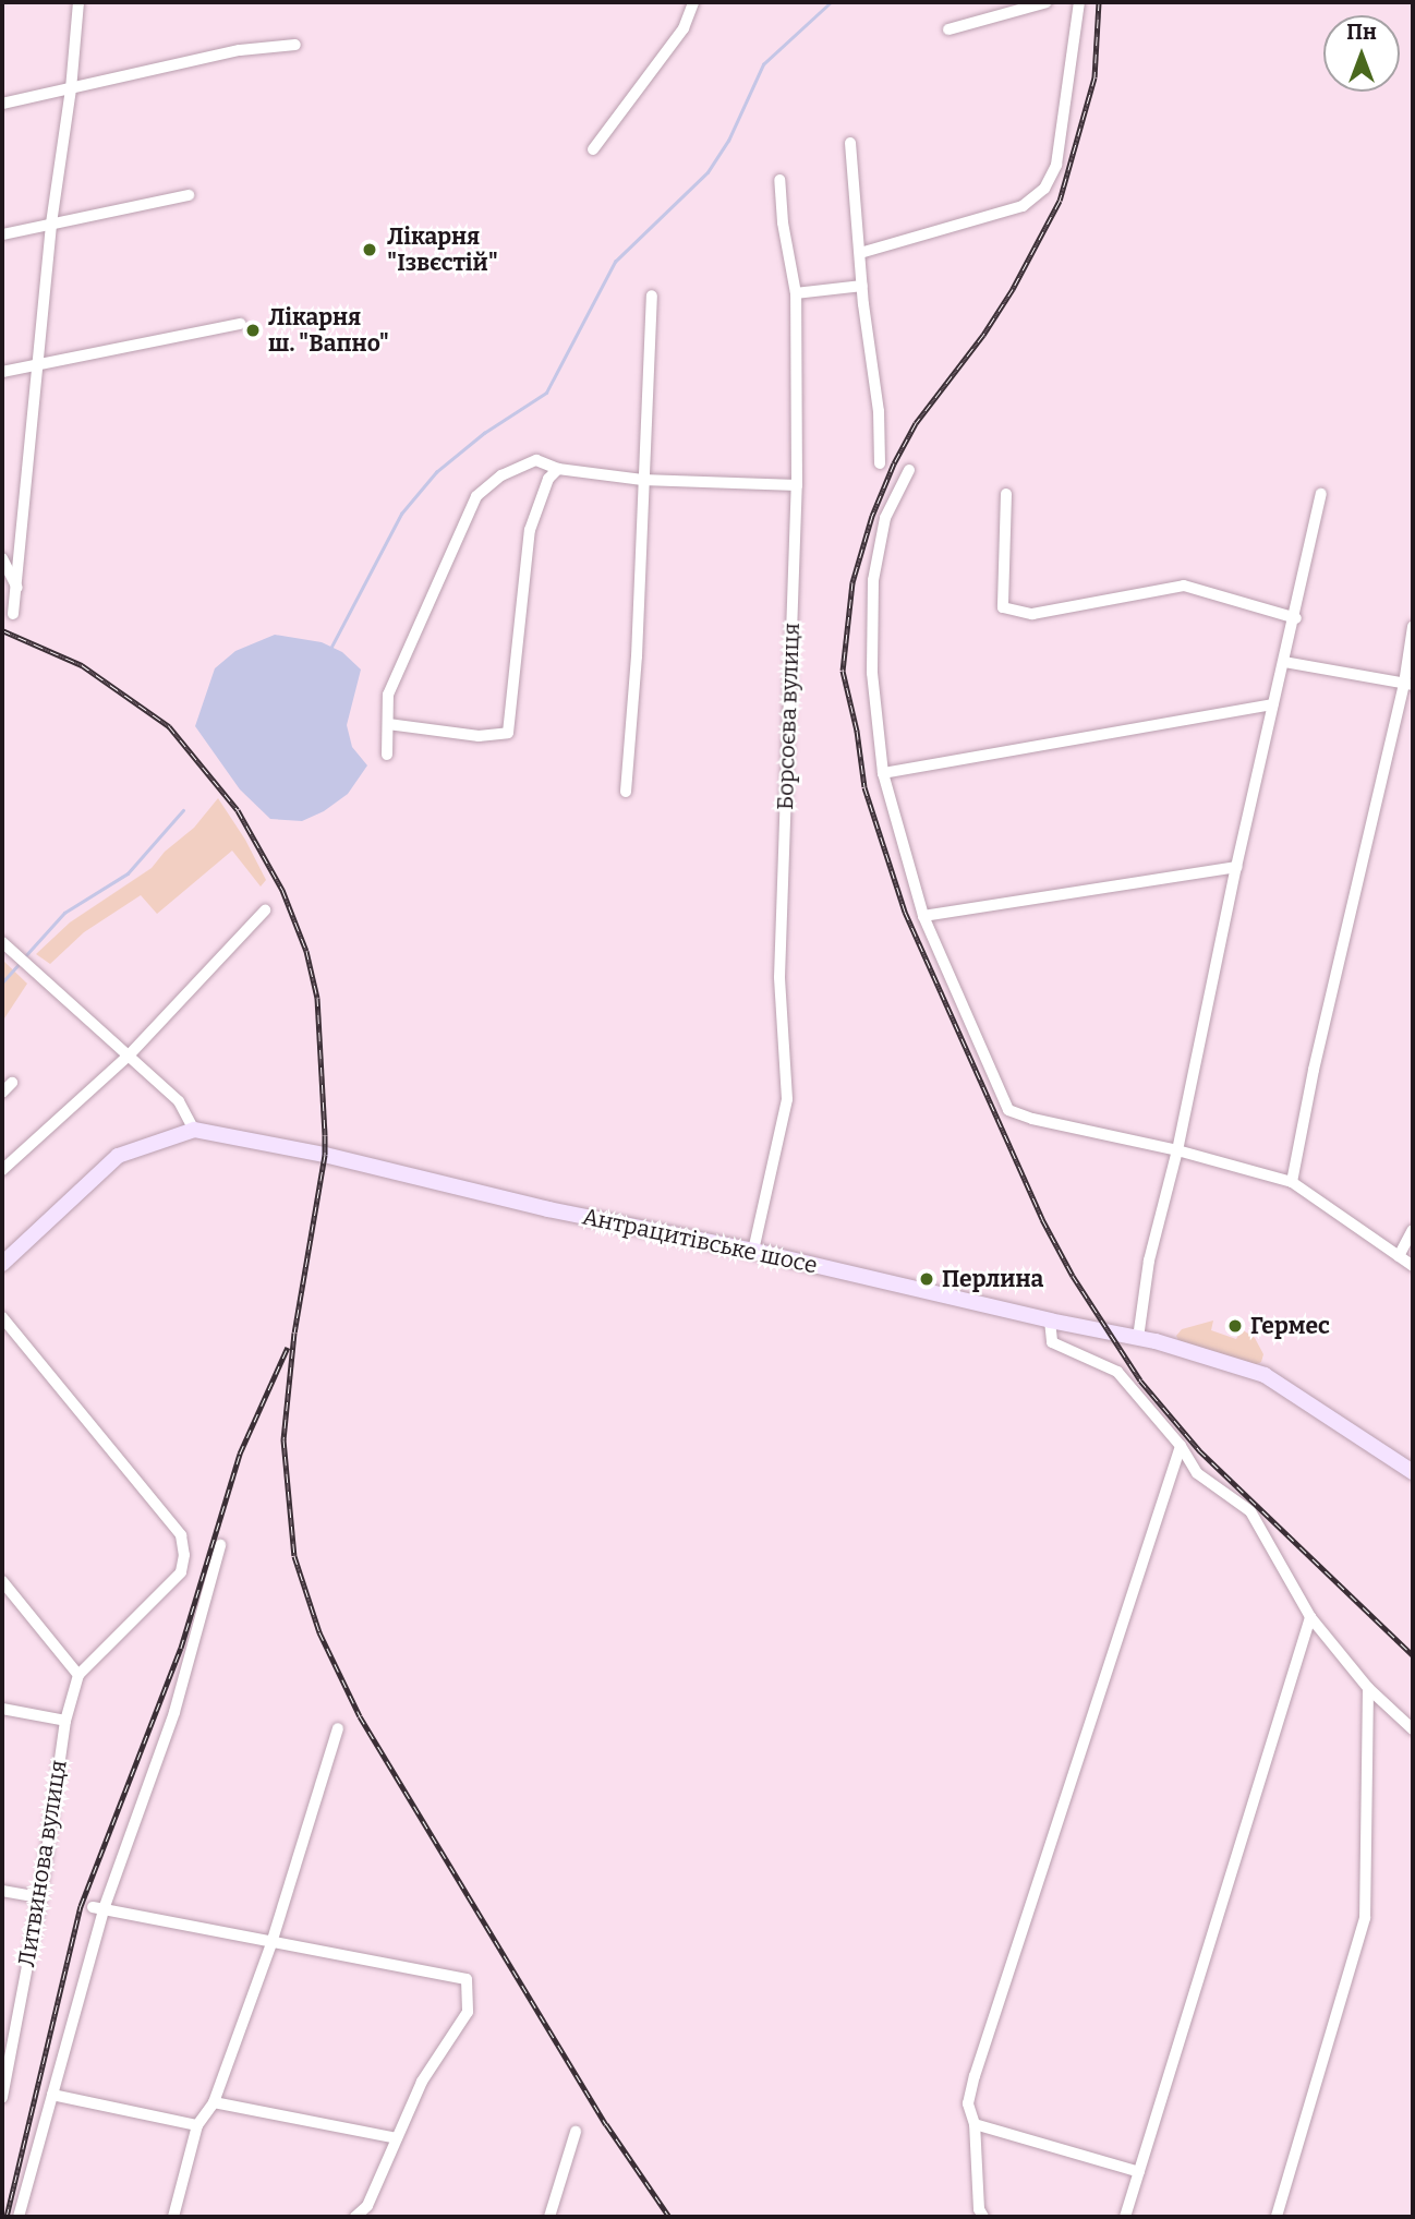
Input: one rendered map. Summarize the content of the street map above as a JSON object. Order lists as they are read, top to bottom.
{
  "streets": {
    "main road": ["Антрацитівське шосе"],
    "street": ["Борсоєва вулиця", "Литвинова вулиця"]
  },
  "crossings": [
    ["Борсоєва вулиця", "Антрацитівське шосе"]
  ],
  "places": [
    "Лікарня \"Ізвєстій\"",
    "Лікарня ш. \"Вапно\"",
    "Перлина",
    "Гермес"
  ],
  "north": "top"
}
